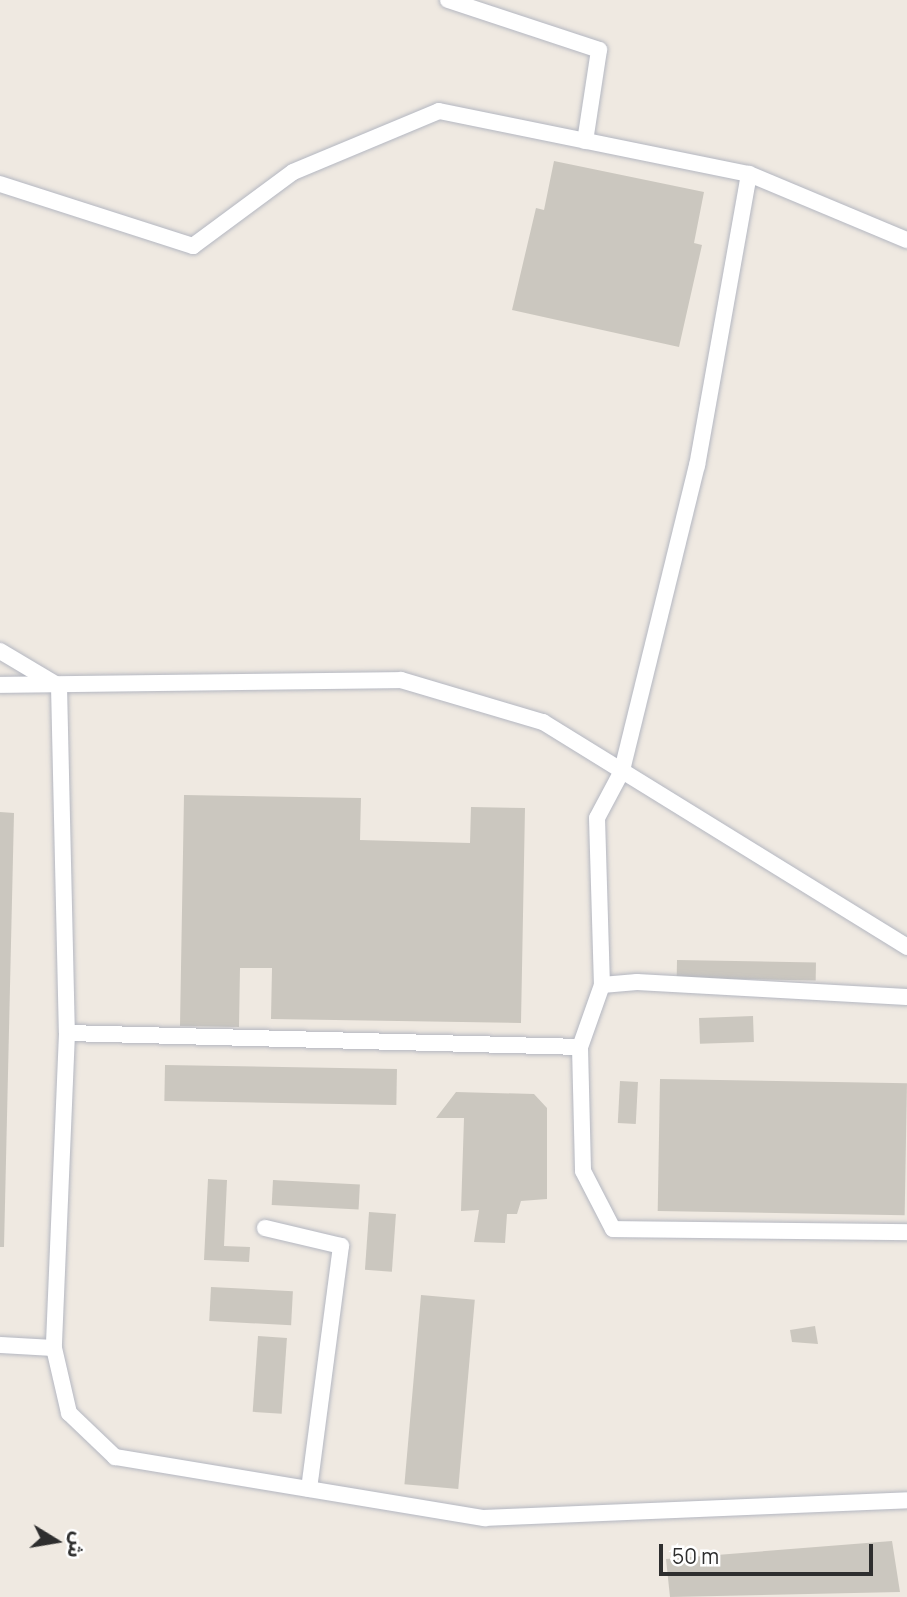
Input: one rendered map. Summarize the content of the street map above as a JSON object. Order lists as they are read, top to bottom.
{
  "scale_bar": "50 m",
  "north": "right"
}
